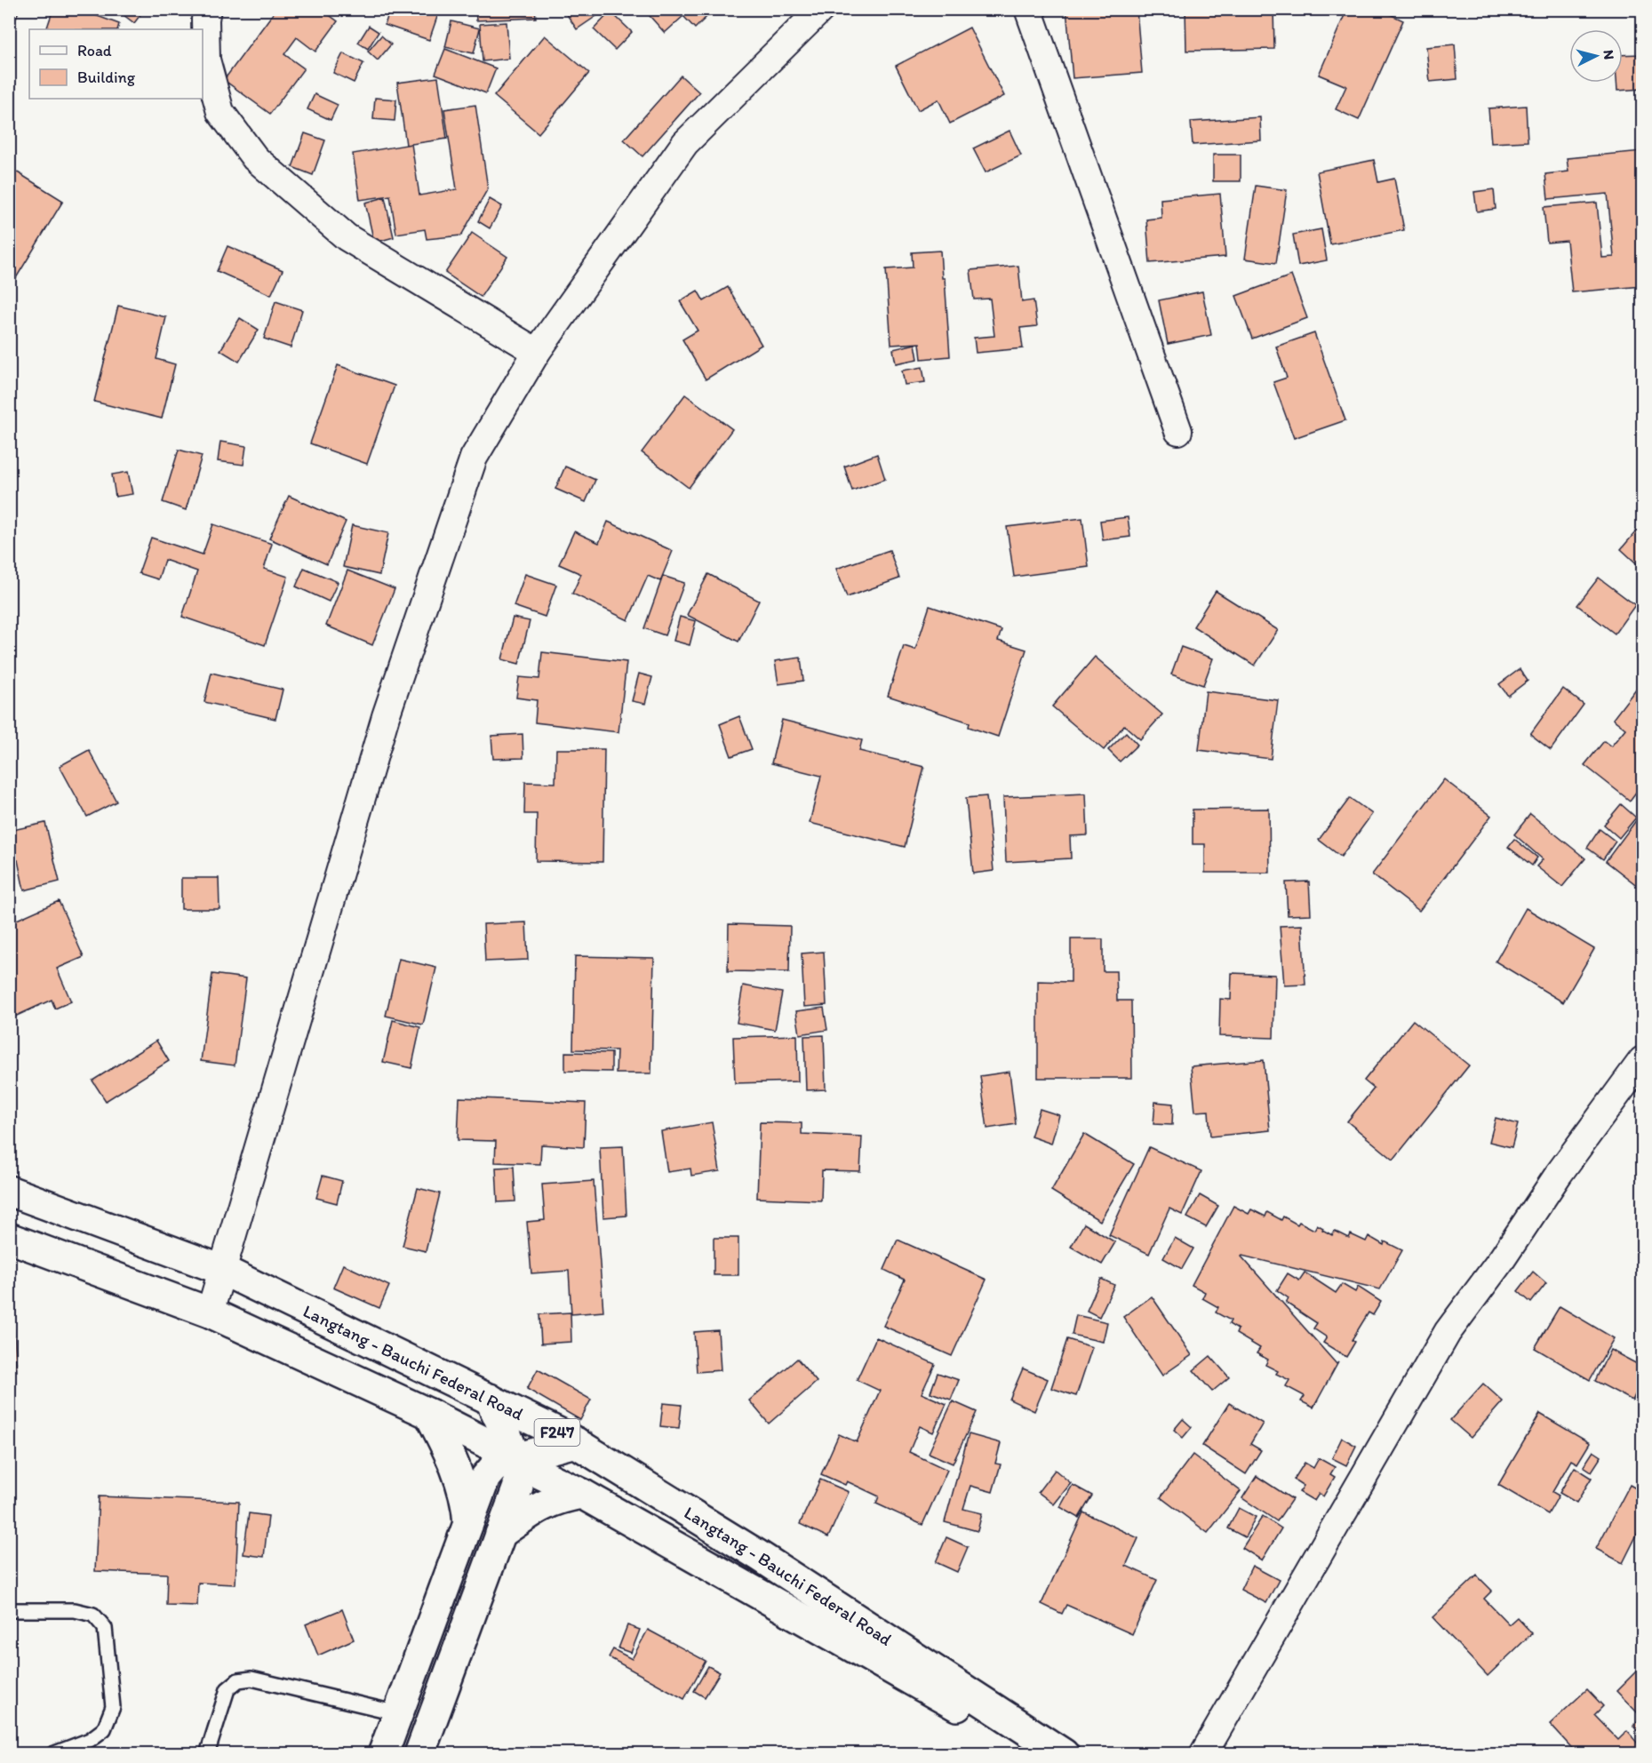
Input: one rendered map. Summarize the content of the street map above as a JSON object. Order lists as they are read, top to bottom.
{
  "streets": {
    "main road": ["Langtang - Bauchi Federal Road", "F247"]
  },
  "legend": ["Road", "Building"],
  "north": "right"
}
